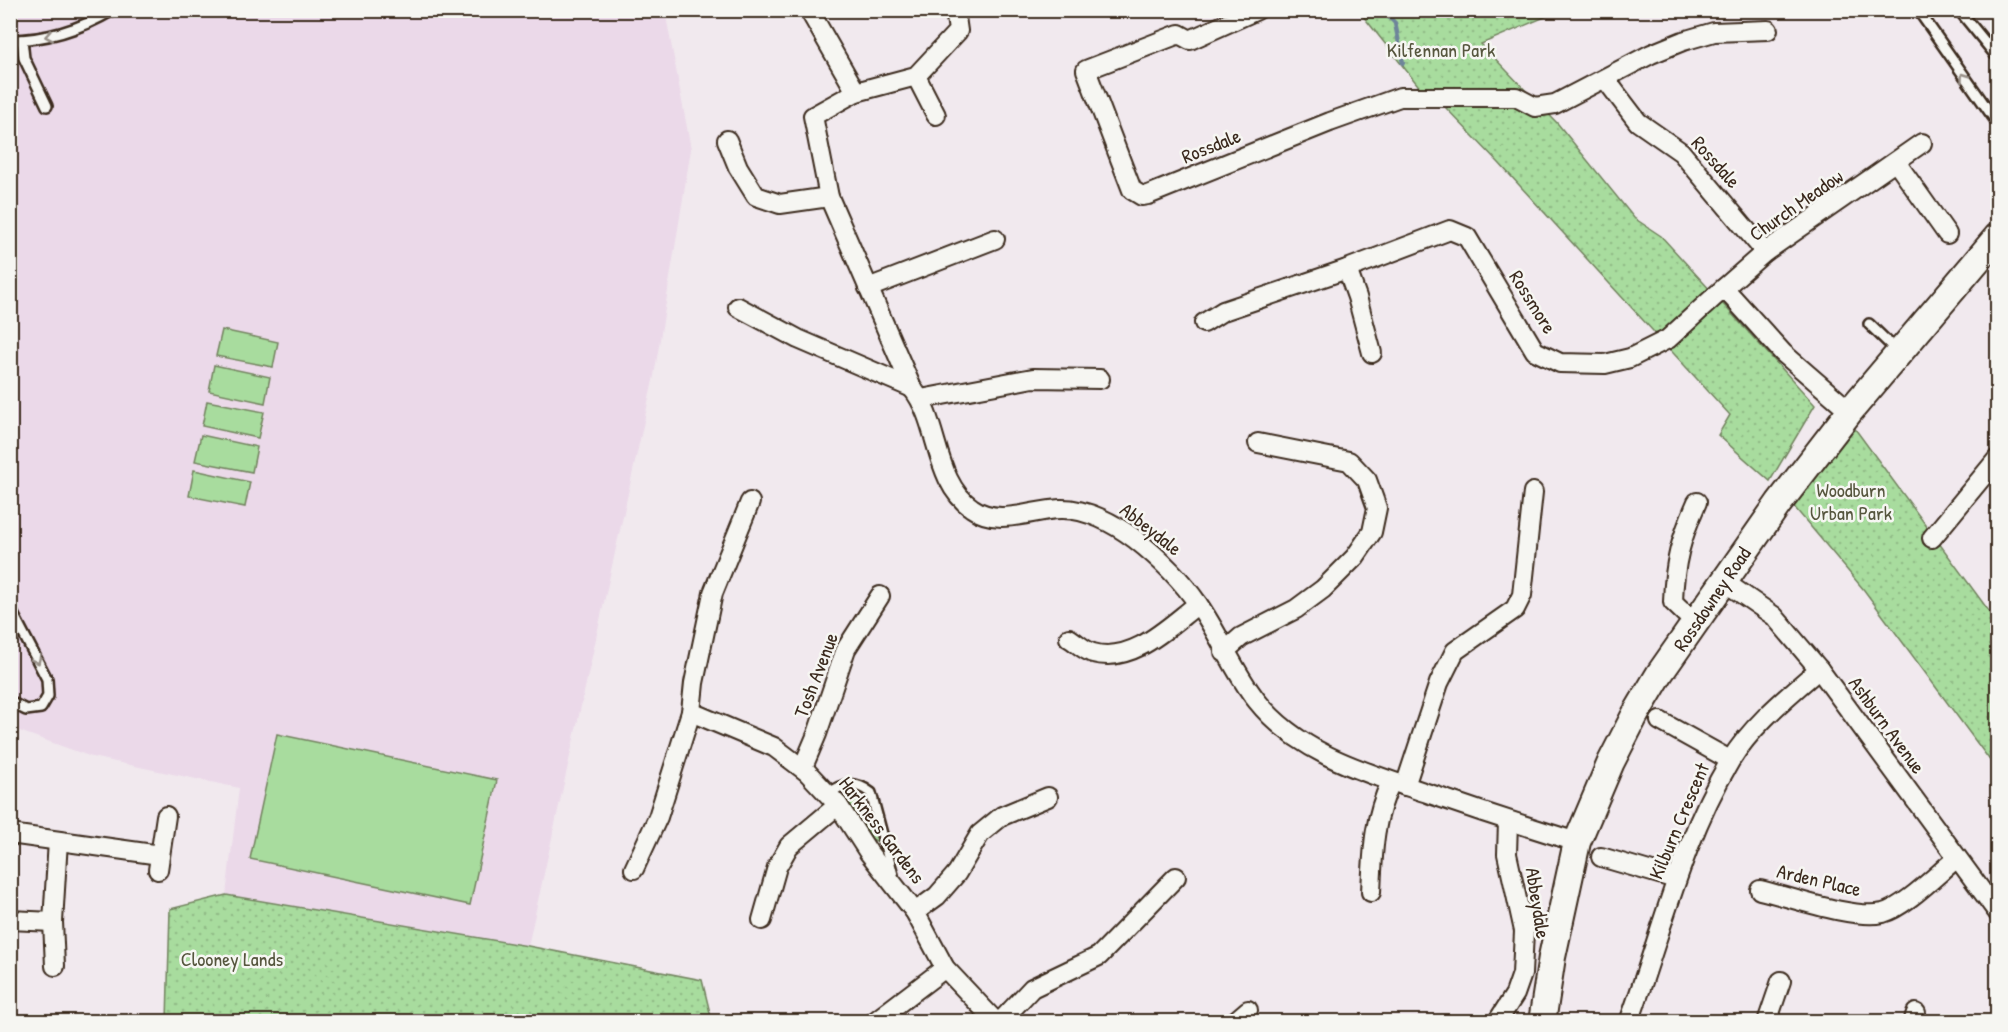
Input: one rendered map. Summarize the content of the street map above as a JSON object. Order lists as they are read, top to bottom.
{
  "streets": {
    "main road": ["Rossdowney Road"],
    "street": [
      "Rossdale",
      "Church Meadow",
      "Rossmore",
      "Abbeydale",
      "Tosh Avenue",
      "Ashburn Avenue",
      "Kilburn Crescent",
      "Harkness Gardens",
      "Arden Place"
    ]
  },
  "crossings": [
    ["Rossdale", "Church Meadow"],
    ["Church Meadow", "Rossmore"],
    ["Abbeydale", "Rossdowney Road"],
    ["Rossdowney Road", "Ashburn Avenue"],
    ["Tosh Avenue", "Harkness Gardens"],
    ["Ashburn Avenue", "Kilburn Crescent"],
    ["Ashburn Avenue", "Arden Place"]
  ],
  "parks": ["Kilfennan Park", "Woodburn Urban Park", "Clooney Lands"]
}
